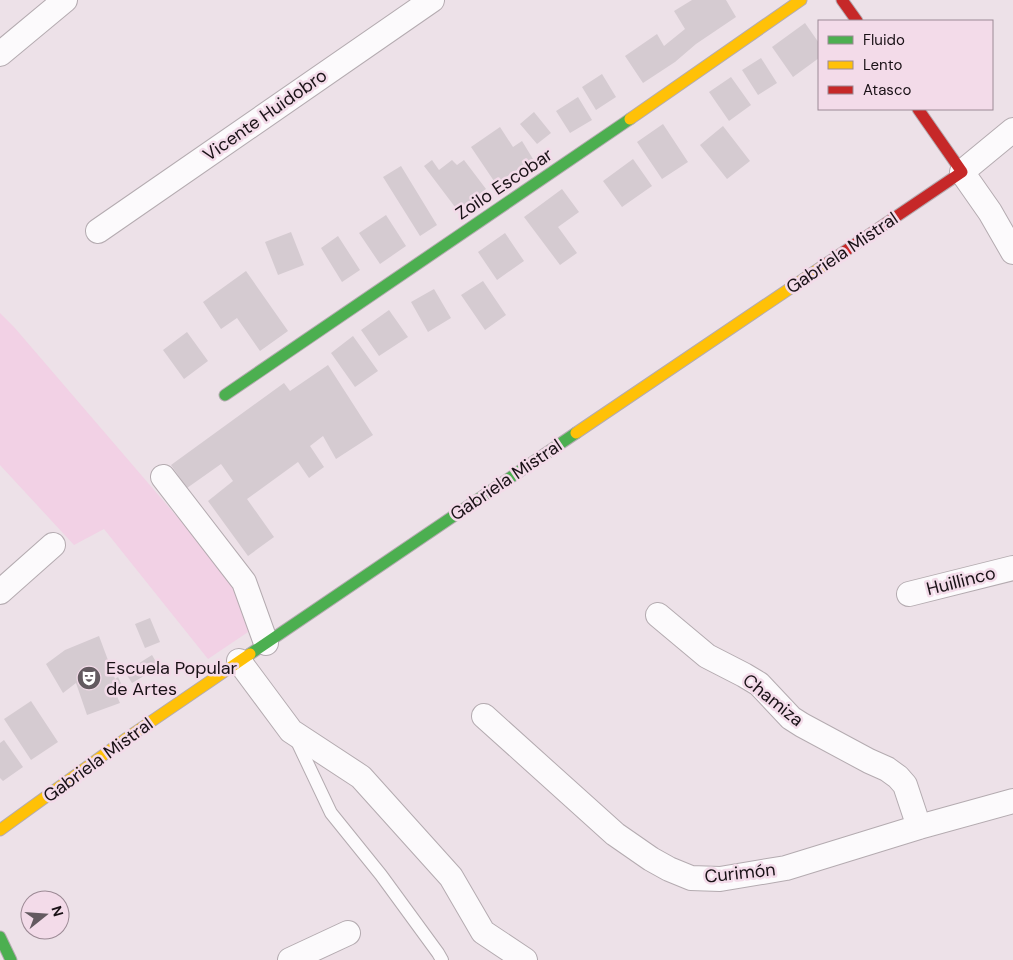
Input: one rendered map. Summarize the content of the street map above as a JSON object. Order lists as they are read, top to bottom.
{
  "streets": {
    "street": [
      "Vicente Huidobro",
      "Zoilo Escobar",
      "Gabriela Mistral",
      "Huillinco",
      "Chamiza",
      "Curimón"
    ]
  },
  "crossings": [
    ["Chamiza", "Curimón"]
  ],
  "places": {
    "theatre": ["Escuela Popular de Artes"]
  },
  "legend": ["Fluido", "Lento", "Atasco"],
  "north": "right"
}
